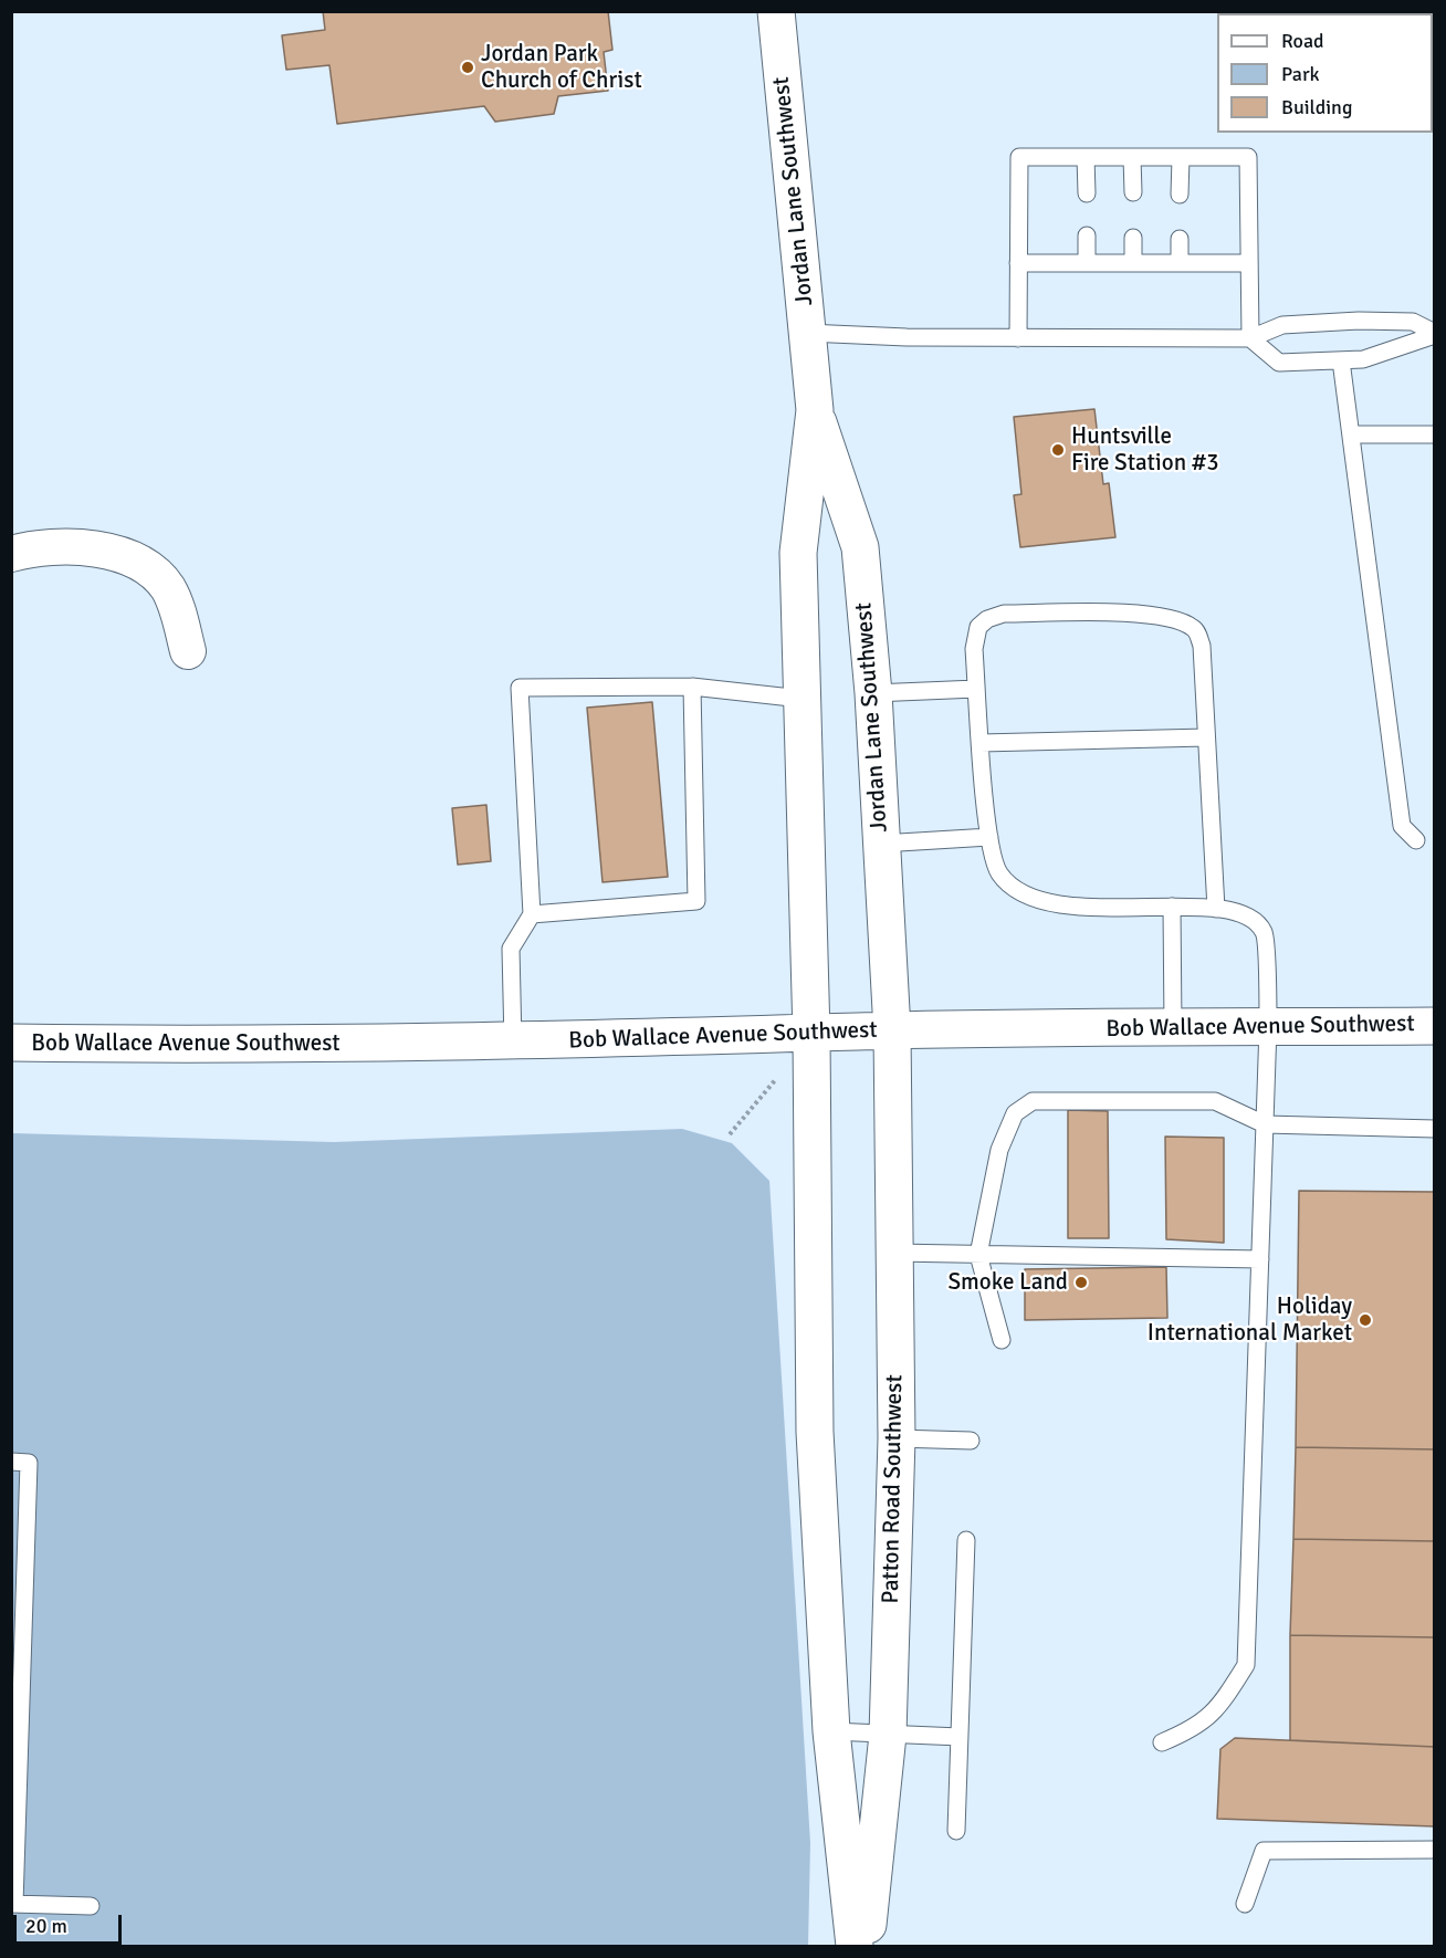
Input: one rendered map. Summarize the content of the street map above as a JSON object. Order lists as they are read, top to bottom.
{
  "streets": {
    "main road": ["Jordan Lane Southwest", "Bob Wallace Avenue Southwest", "Patton Road Southwest"]
  },
  "crossings": [
    ["Jordan Lane Southwest", "Bob Wallace Avenue Southwest"],
    ["Jordan Lane Southwest", "Patton Road Southwest"],
    ["Bob Wallace Avenue Southwest", "Patton Road Southwest"]
  ],
  "places": [
    "Jordan Park Church of Christ",
    "Huntsville Fire Station #3",
    "Smoke Land",
    "Holiday International Market"
  ],
  "legend": ["Road", "Park", "Building"],
  "scale_bar": "20 m"
}
